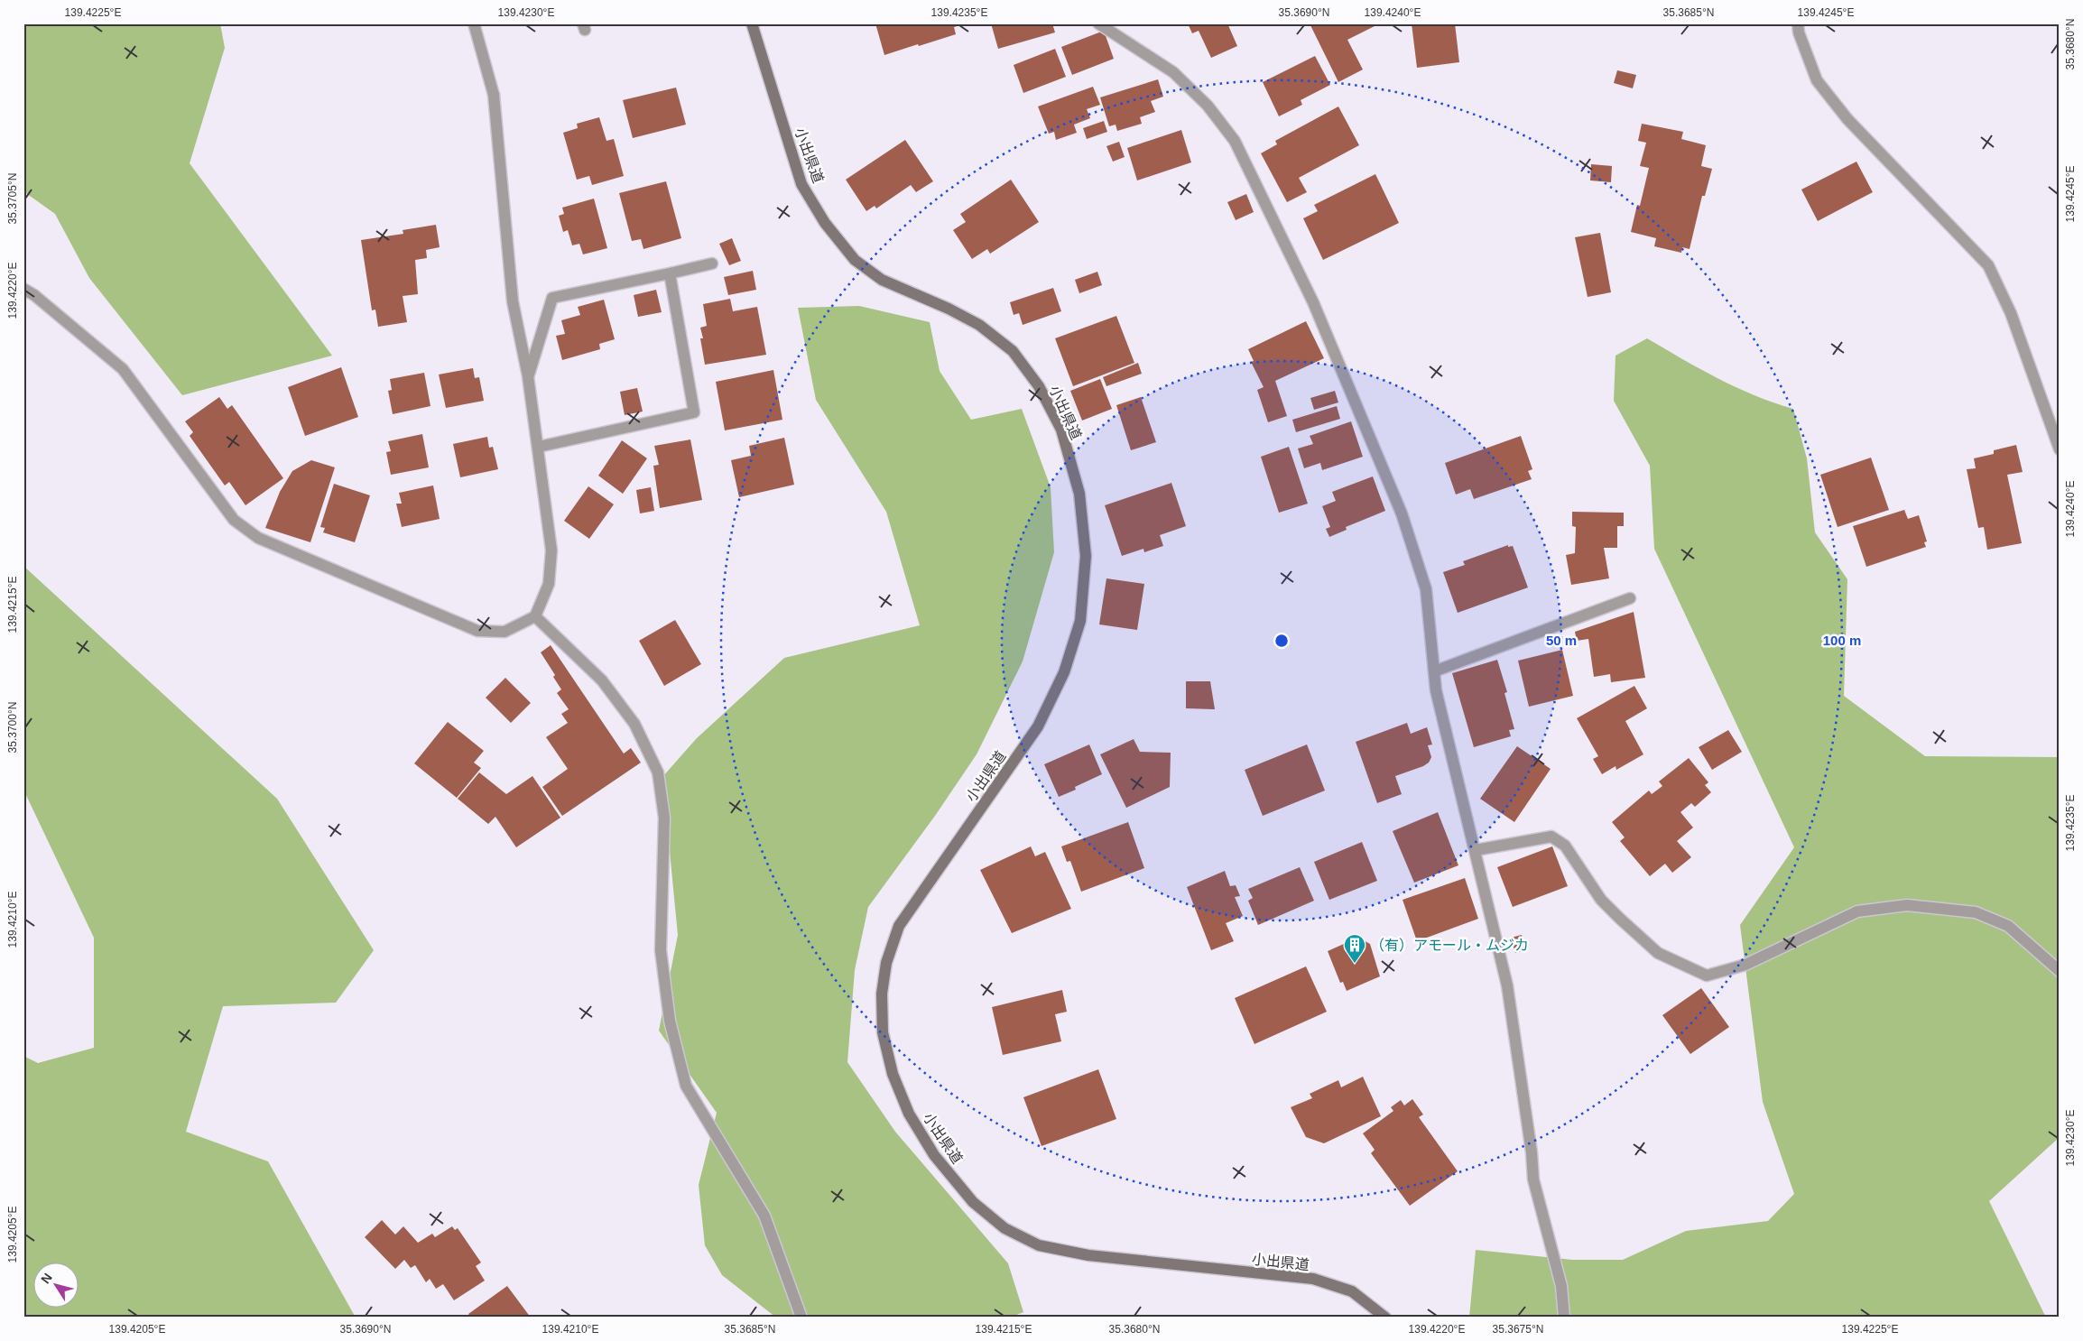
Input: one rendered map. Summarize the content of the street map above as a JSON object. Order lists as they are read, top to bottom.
{
  "streets": {
    "main road": ["小出県道"]
  },
  "places": {
    "building": ["（有）アモール・ムジカ"]
  },
  "north": "top left",
  "coordinates": [
    "139.4225°E",
    "139.4230°E",
    "139.4235°E",
    "35.3690°N",
    "139.4240°E",
    "35.3685°N",
    "139.4245°E",
    "35.3680°N",
    "35.3705°N",
    "139.4220°E",
    "139.4215°E",
    "35.3700°N",
    "139.4210°E",
    "139.4205°E",
    "35.3675°N"
  ],
  "rings": ["50 m", "100 m"]
}
